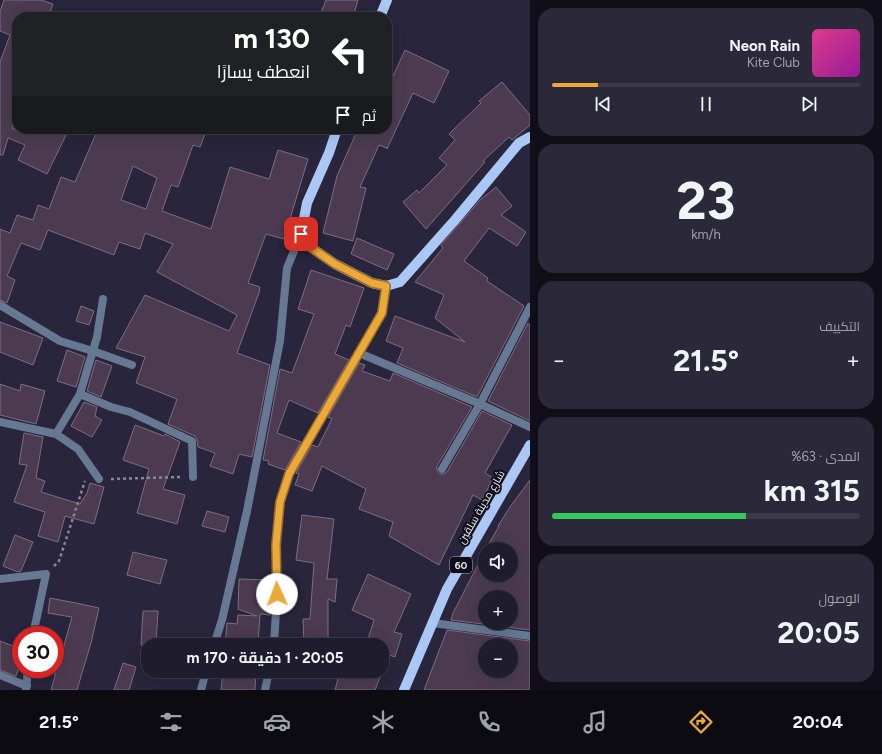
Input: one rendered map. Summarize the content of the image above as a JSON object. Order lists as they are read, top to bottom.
{
  "streets": {
    "main road": ["شارع مدينة سلقين", "60"]
  },
  "page": {
    "turn": ["130 m", "انعطف يسارًا"],
    "song": ["Neon Rain", "Kite Club"],
    "then": "ثم",
    "tile": [
      ["23", "km/h"],
      "التكييف",
      ["المدى · 63%", "315 km"],
      ["الوصول", "20:05"]
    ],
    "heat": ["−", "21.5°", "+"],
    "map_buttons": ["+", "−"],
    "limit": "30",
    "trip": "20:05 · 1 دقيقة · 170 m",
    "tabs": ["20:04", "21.5°"]
  }
}
